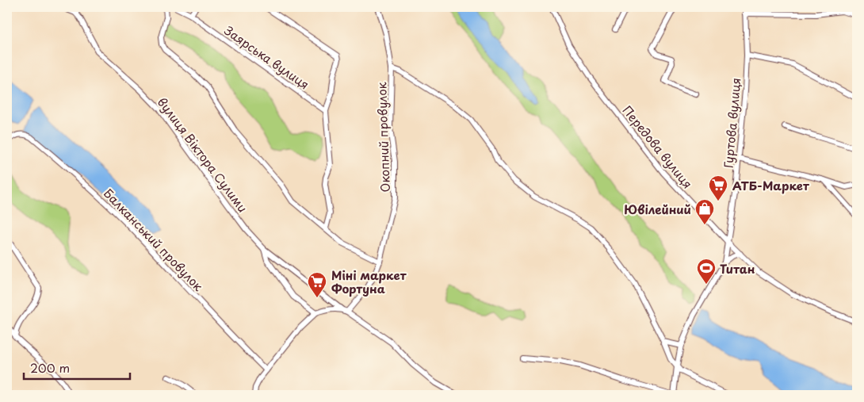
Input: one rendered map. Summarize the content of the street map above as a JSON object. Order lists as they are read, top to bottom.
{
  "streets": {
    "street": [
      "Заярська вулиця",
      "Гуртова вулиця",
      "Окопний провулок",
      "Передова вулиця",
      "вулиця Віктора Сулими",
      "Балканський провулок"
    ]
  },
  "crossings": [
    ["Гуртова вулиця", "Передова вулиця"],
    ["Окопний провулок", "вулиця Віктора Сулими"]
  ],
  "places": {
    "supermarket": ["АТБ-Маркет", "Міні маркет Фортуна"],
    "shop": ["Ювілейний"],
    "sports": ["Титан"]
  },
  "scale_bar": "200 m"
}
